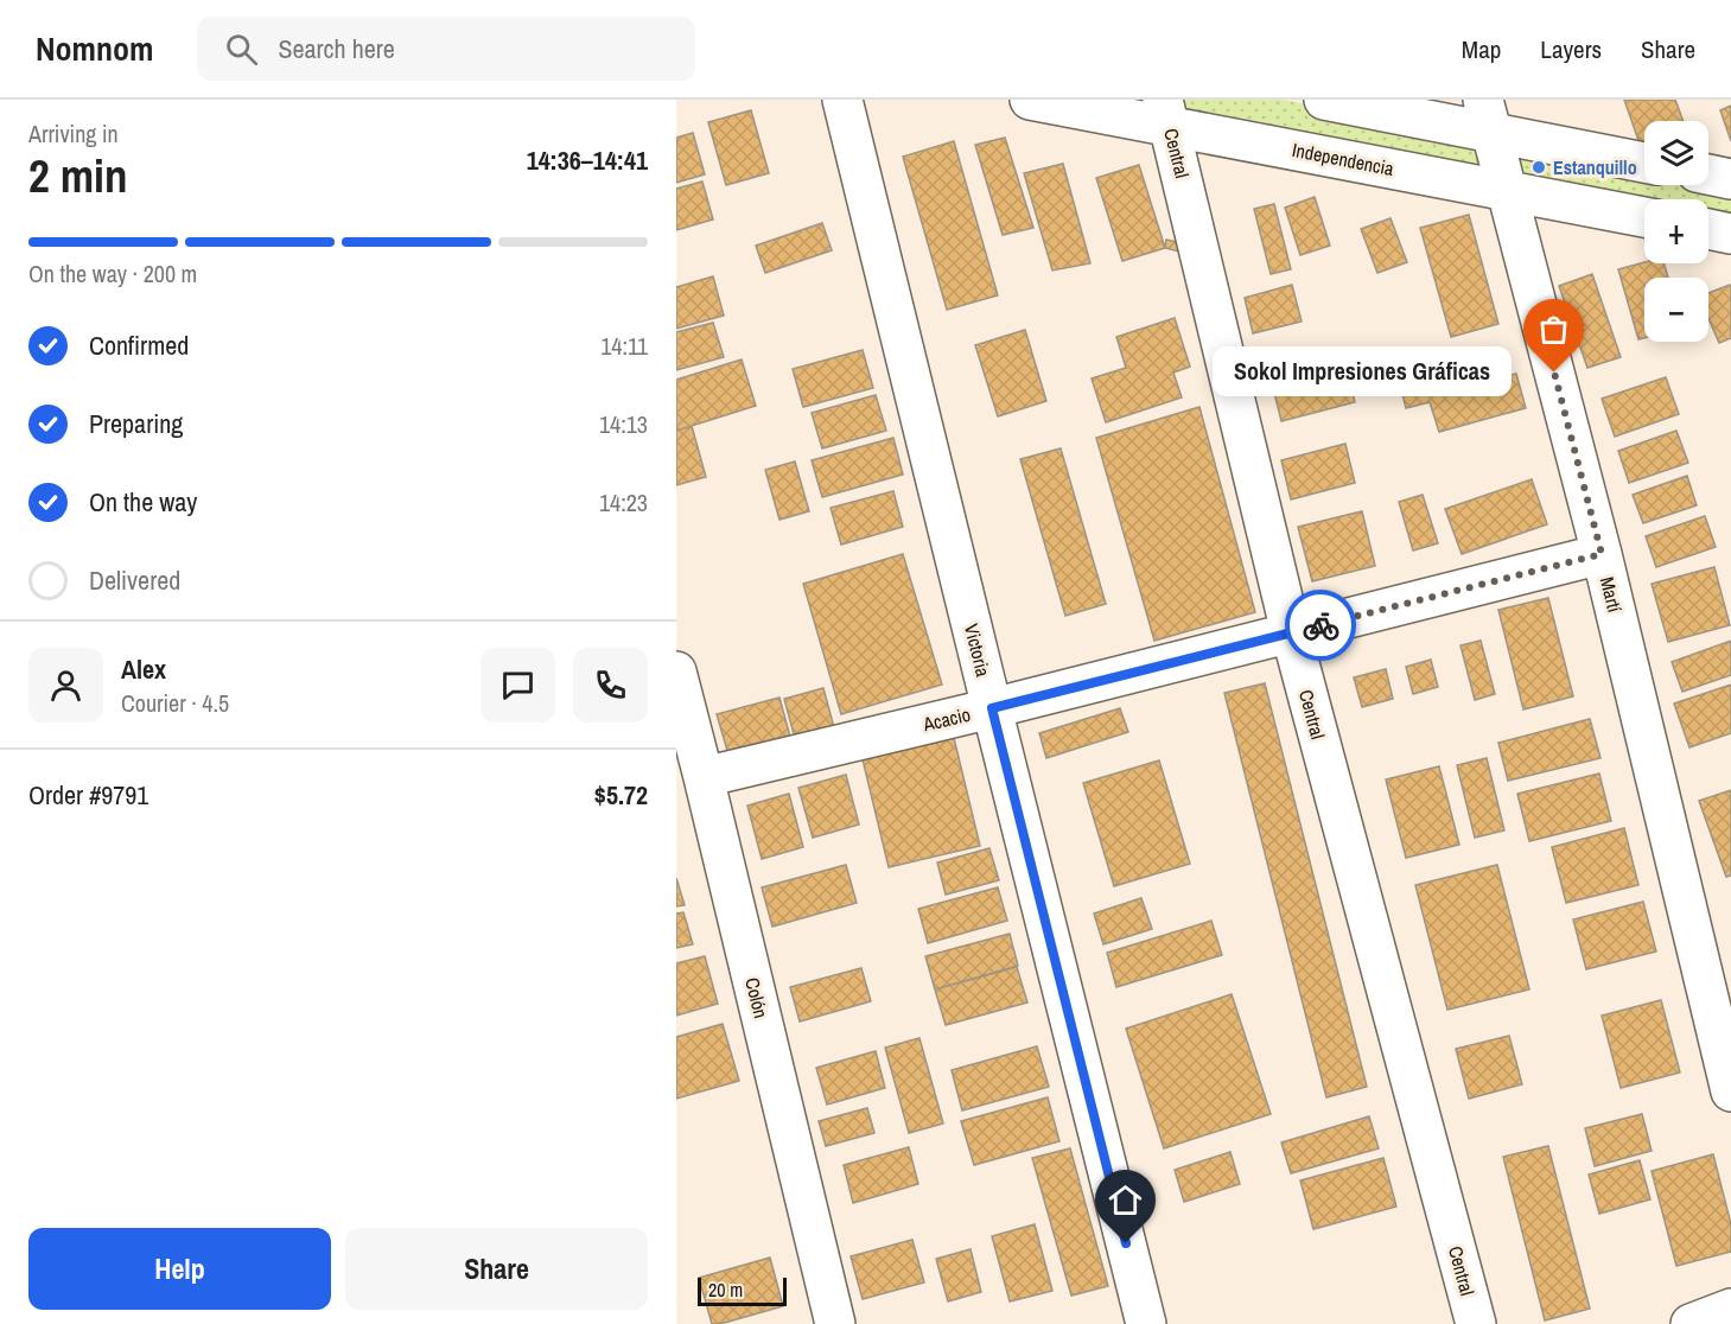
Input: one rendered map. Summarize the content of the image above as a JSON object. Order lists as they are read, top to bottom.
{
  "streets": {
    "main road": [
      "Central",
      "Independencia",
      "Martí",
      "Victoria",
      "Acacio",
      "Colón"
    ]
  },
  "crossings": [
    ["Central", "Independencia"],
    ["Central", "Acacio"],
    ["Independencia", "Martí"],
    ["Martí", "Acacio"],
    ["Victoria", "Acacio"],
    ["Acacio", "Colón"]
  ],
  "places": ["Estanquillo", "Sokol Impresiones Gráficas"],
  "scale_bar": "20 m",
  "page": {
    "header": "Nomnom",
    "search": "Search here",
    "nav": ["Map", "Layers", "Share"],
    "heading": ["2 min", "Arriving in", "14:36–14:41"],
    "panel": [
      "Alex",
      "Courier · 4.5",
      "Order #9791",
      "$5.72"
    ],
    "map_buttons": ["+", "−"],
    "bar": "On the way · 200 m",
    "list": [
      ["Confirmed", "14:11"],
      ["Preparing", "14:13"],
      ["On the way", "14:23"],
      "Delivered"
    ],
    "bubble": "Sokol Impresiones Gráficas",
    "buttons": ["Help", "Share"],
    "scale": "20 m"
  }
}
